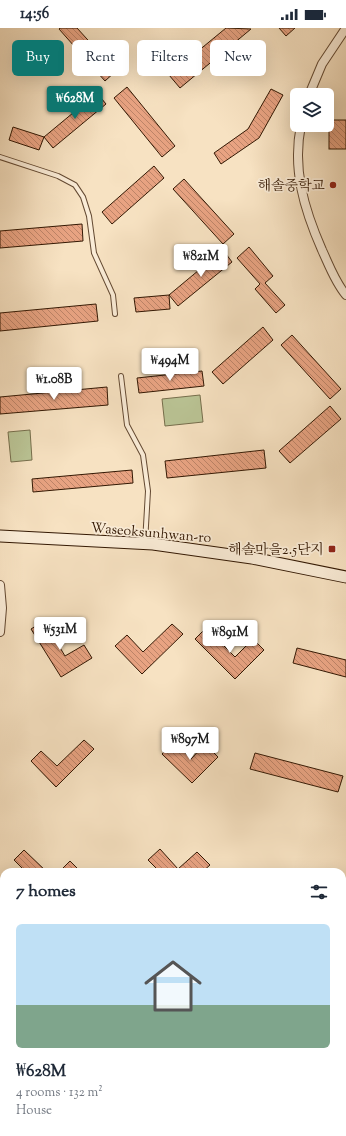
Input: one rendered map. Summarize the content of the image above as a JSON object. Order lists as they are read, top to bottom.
{
  "streets": {
    "street": ["Waseoksunhwan-ro"]
  },
  "places": {
    "other": ["해솔중학교"],
    "transit": ["해솔마을2.5단지"]
  },
  "page": {
    "status": "14:56",
    "chip": [
      "Buy",
      "Rent",
      "Filters",
      "New"
    ],
    "price": [
      "₩628M",
      "₩821M",
      "₩494M",
      "₩1.08B",
      "₩531M",
      "₩891M",
      "₩897M"
    ],
    "heading": "7 homes",
    "list": [
      {
        "name": "₩628M",
        "note": "4 rooms · 132 m² · House"
      }
    ]
  }
}
